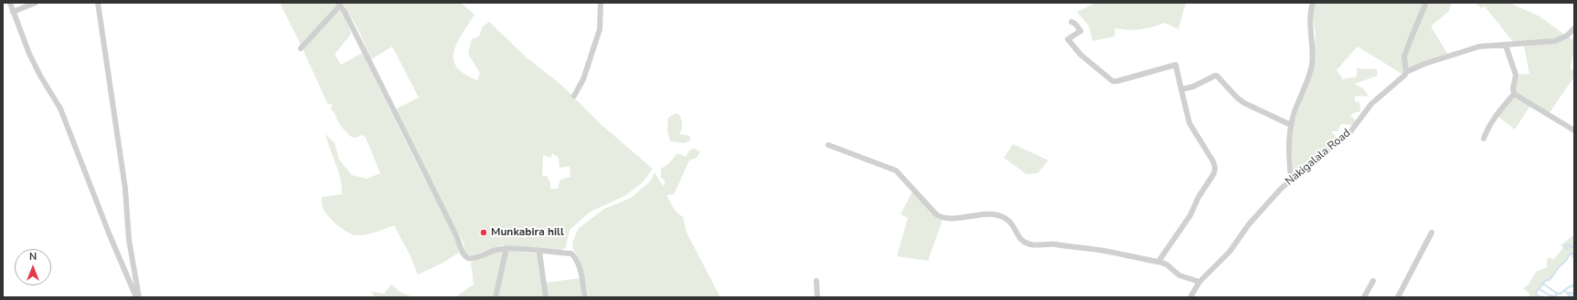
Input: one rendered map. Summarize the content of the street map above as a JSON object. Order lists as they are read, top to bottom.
{
  "streets": {
    "street": ["Nakigalala Road"]
  },
  "places": ["Munkabira hill"],
  "north": "top"
}
